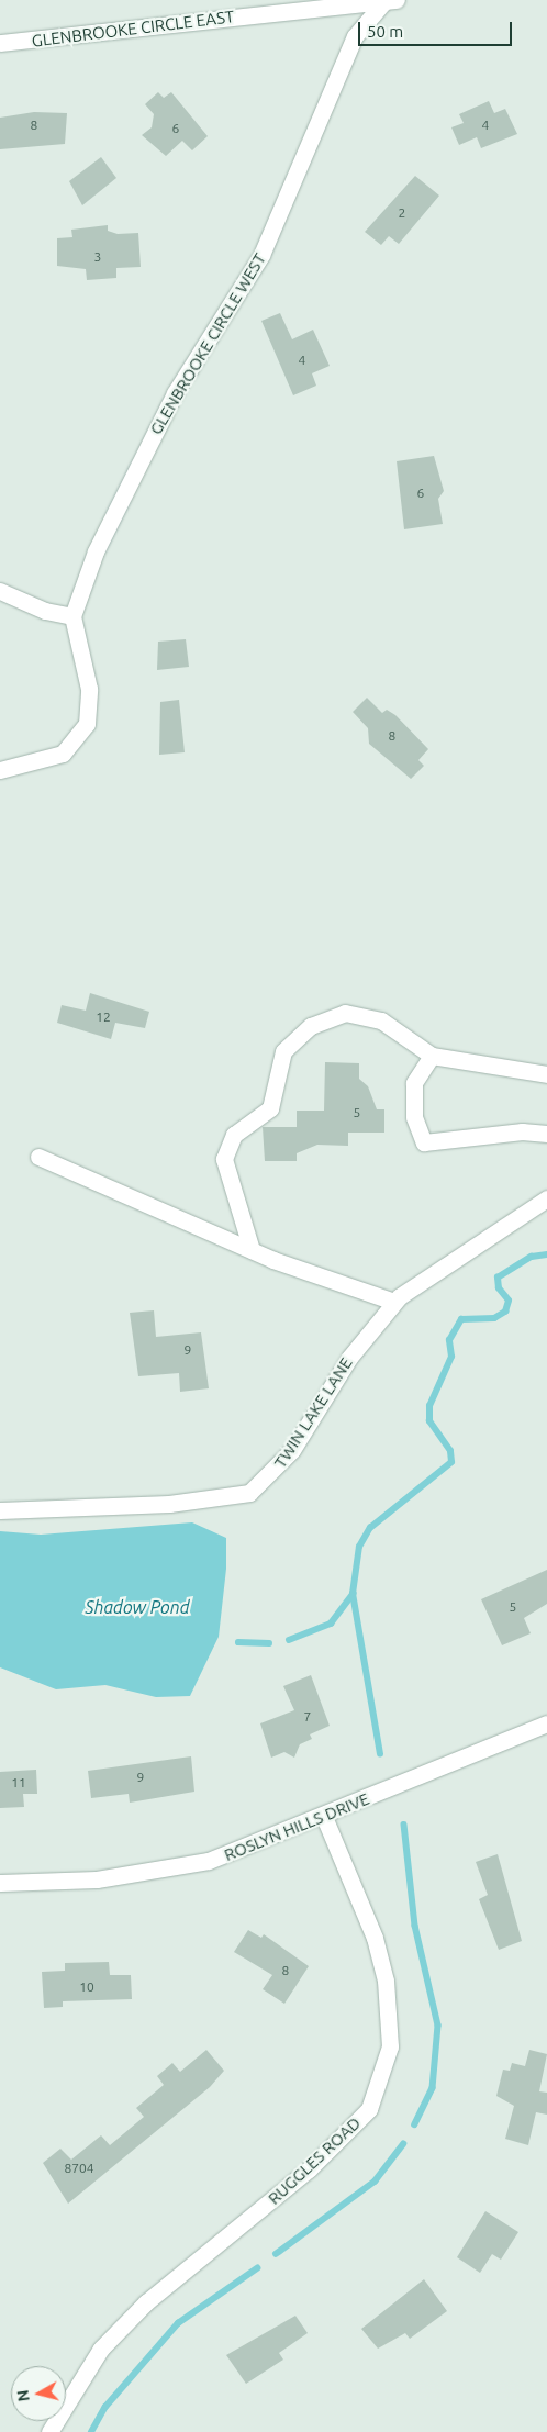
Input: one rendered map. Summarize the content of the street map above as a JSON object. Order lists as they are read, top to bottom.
{
  "streets": {
    "street": [
      "GLENBROOKE CIRCLE EAST",
      "GLENBROOKE CIRCLE WEST",
      "TWIN LAKE LANE",
      "ROSLYN HILLS DRIVE",
      "RUGGLES ROAD"
    ]
  },
  "crossings": [
    ["GLENBROOKE CIRCLE EAST", "GLENBROOKE CIRCLE WEST"],
    ["ROSLYN HILLS DRIVE", "RUGGLES ROAD"]
  ],
  "water": ["Shadow Pond"],
  "house_numbers": [
    "8",
    "4",
    "6",
    "2",
    "3",
    "4",
    "6",
    "8",
    "12",
    "5",
    "9",
    "5",
    "7",
    "9",
    "11",
    "8",
    "10",
    "8704"
  ],
  "scale_bar": "50 m",
  "north": "left"
}
